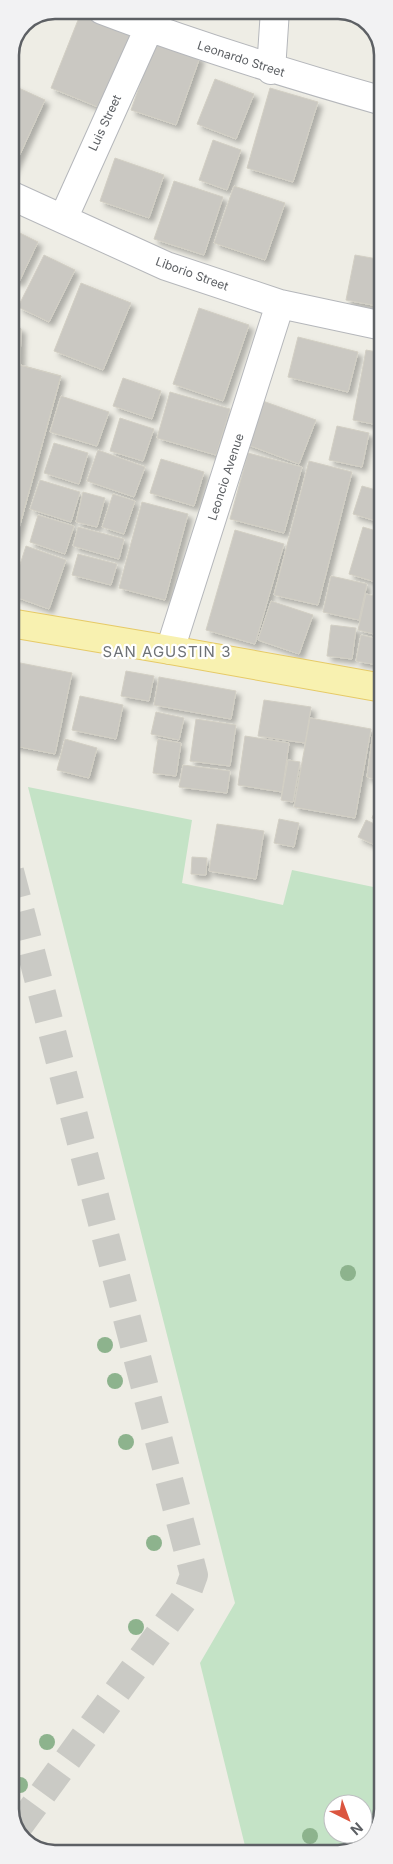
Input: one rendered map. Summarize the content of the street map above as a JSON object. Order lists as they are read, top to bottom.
{
  "streets": {
    "street": [
      "Leonardo Street",
      "Luis Street",
      "Liborio Street",
      "Leoncio Avenue"
    ]
  },
  "crossings": [
    ["Leonardo Street", "Luis Street"],
    ["Luis Street", "Liborio Street"],
    ["Liborio Street", "Leoncio Avenue"]
  ],
  "districts": ["SAN AGUSTIN 3"],
  "north": "bottom right"
}
